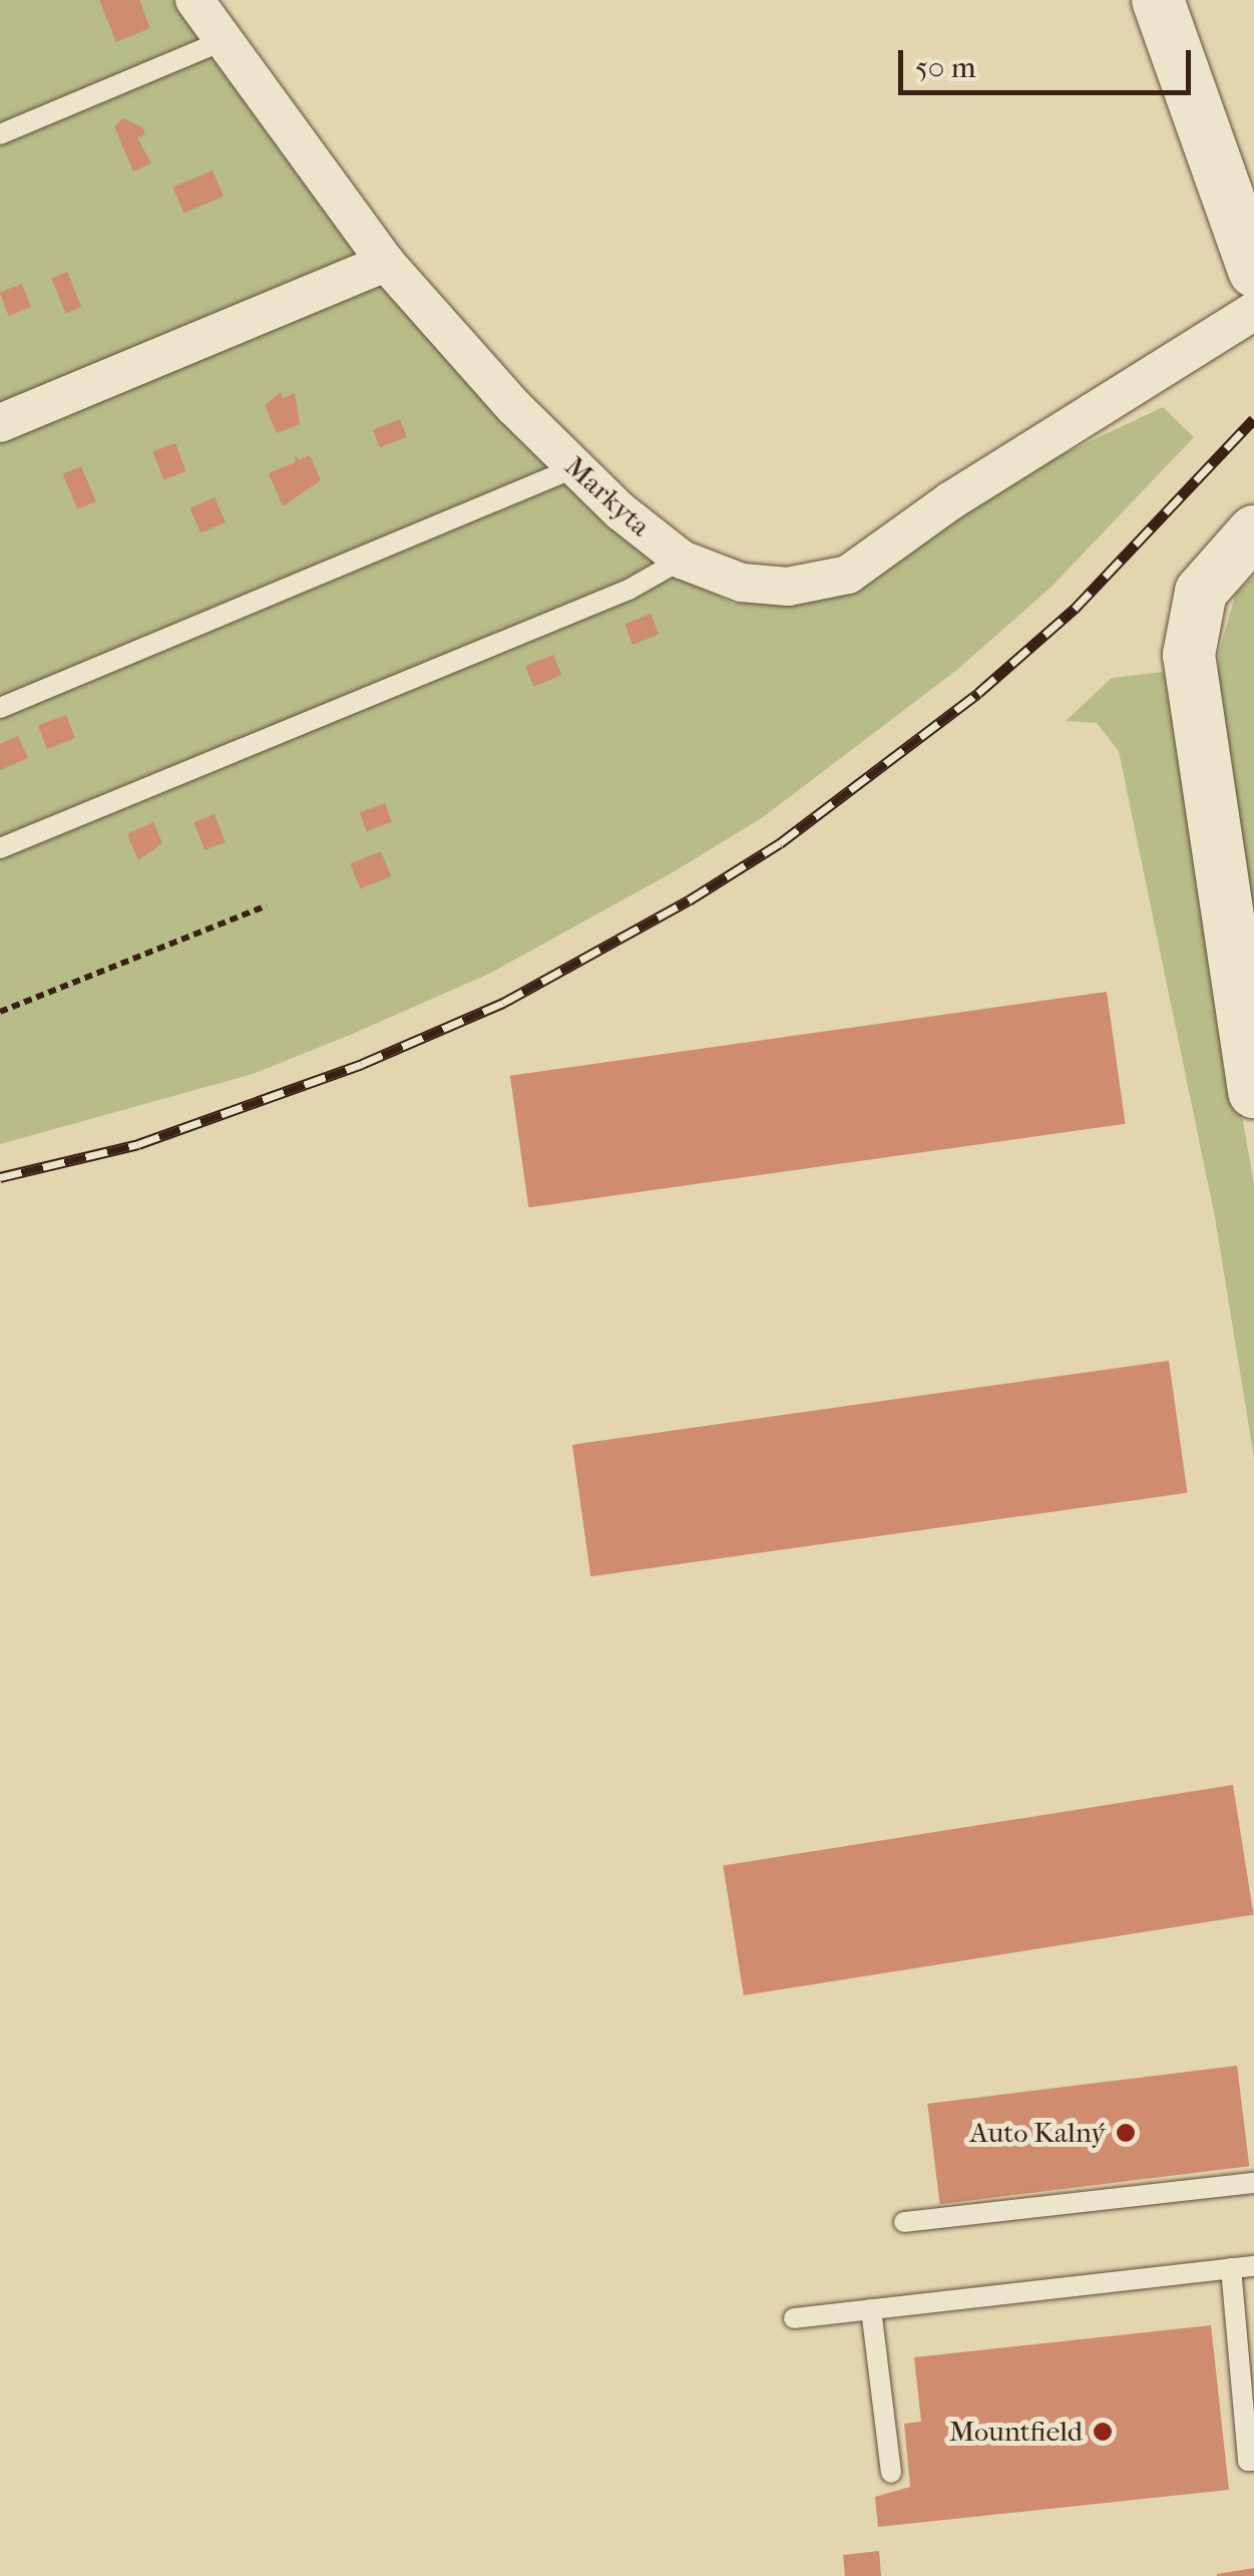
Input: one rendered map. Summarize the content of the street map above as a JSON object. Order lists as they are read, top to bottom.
{
  "streets": {
    "street": ["Markyta"]
  },
  "places": ["Auto Kalný", "Mountfield"],
  "scale_bar": "50 m"
}
